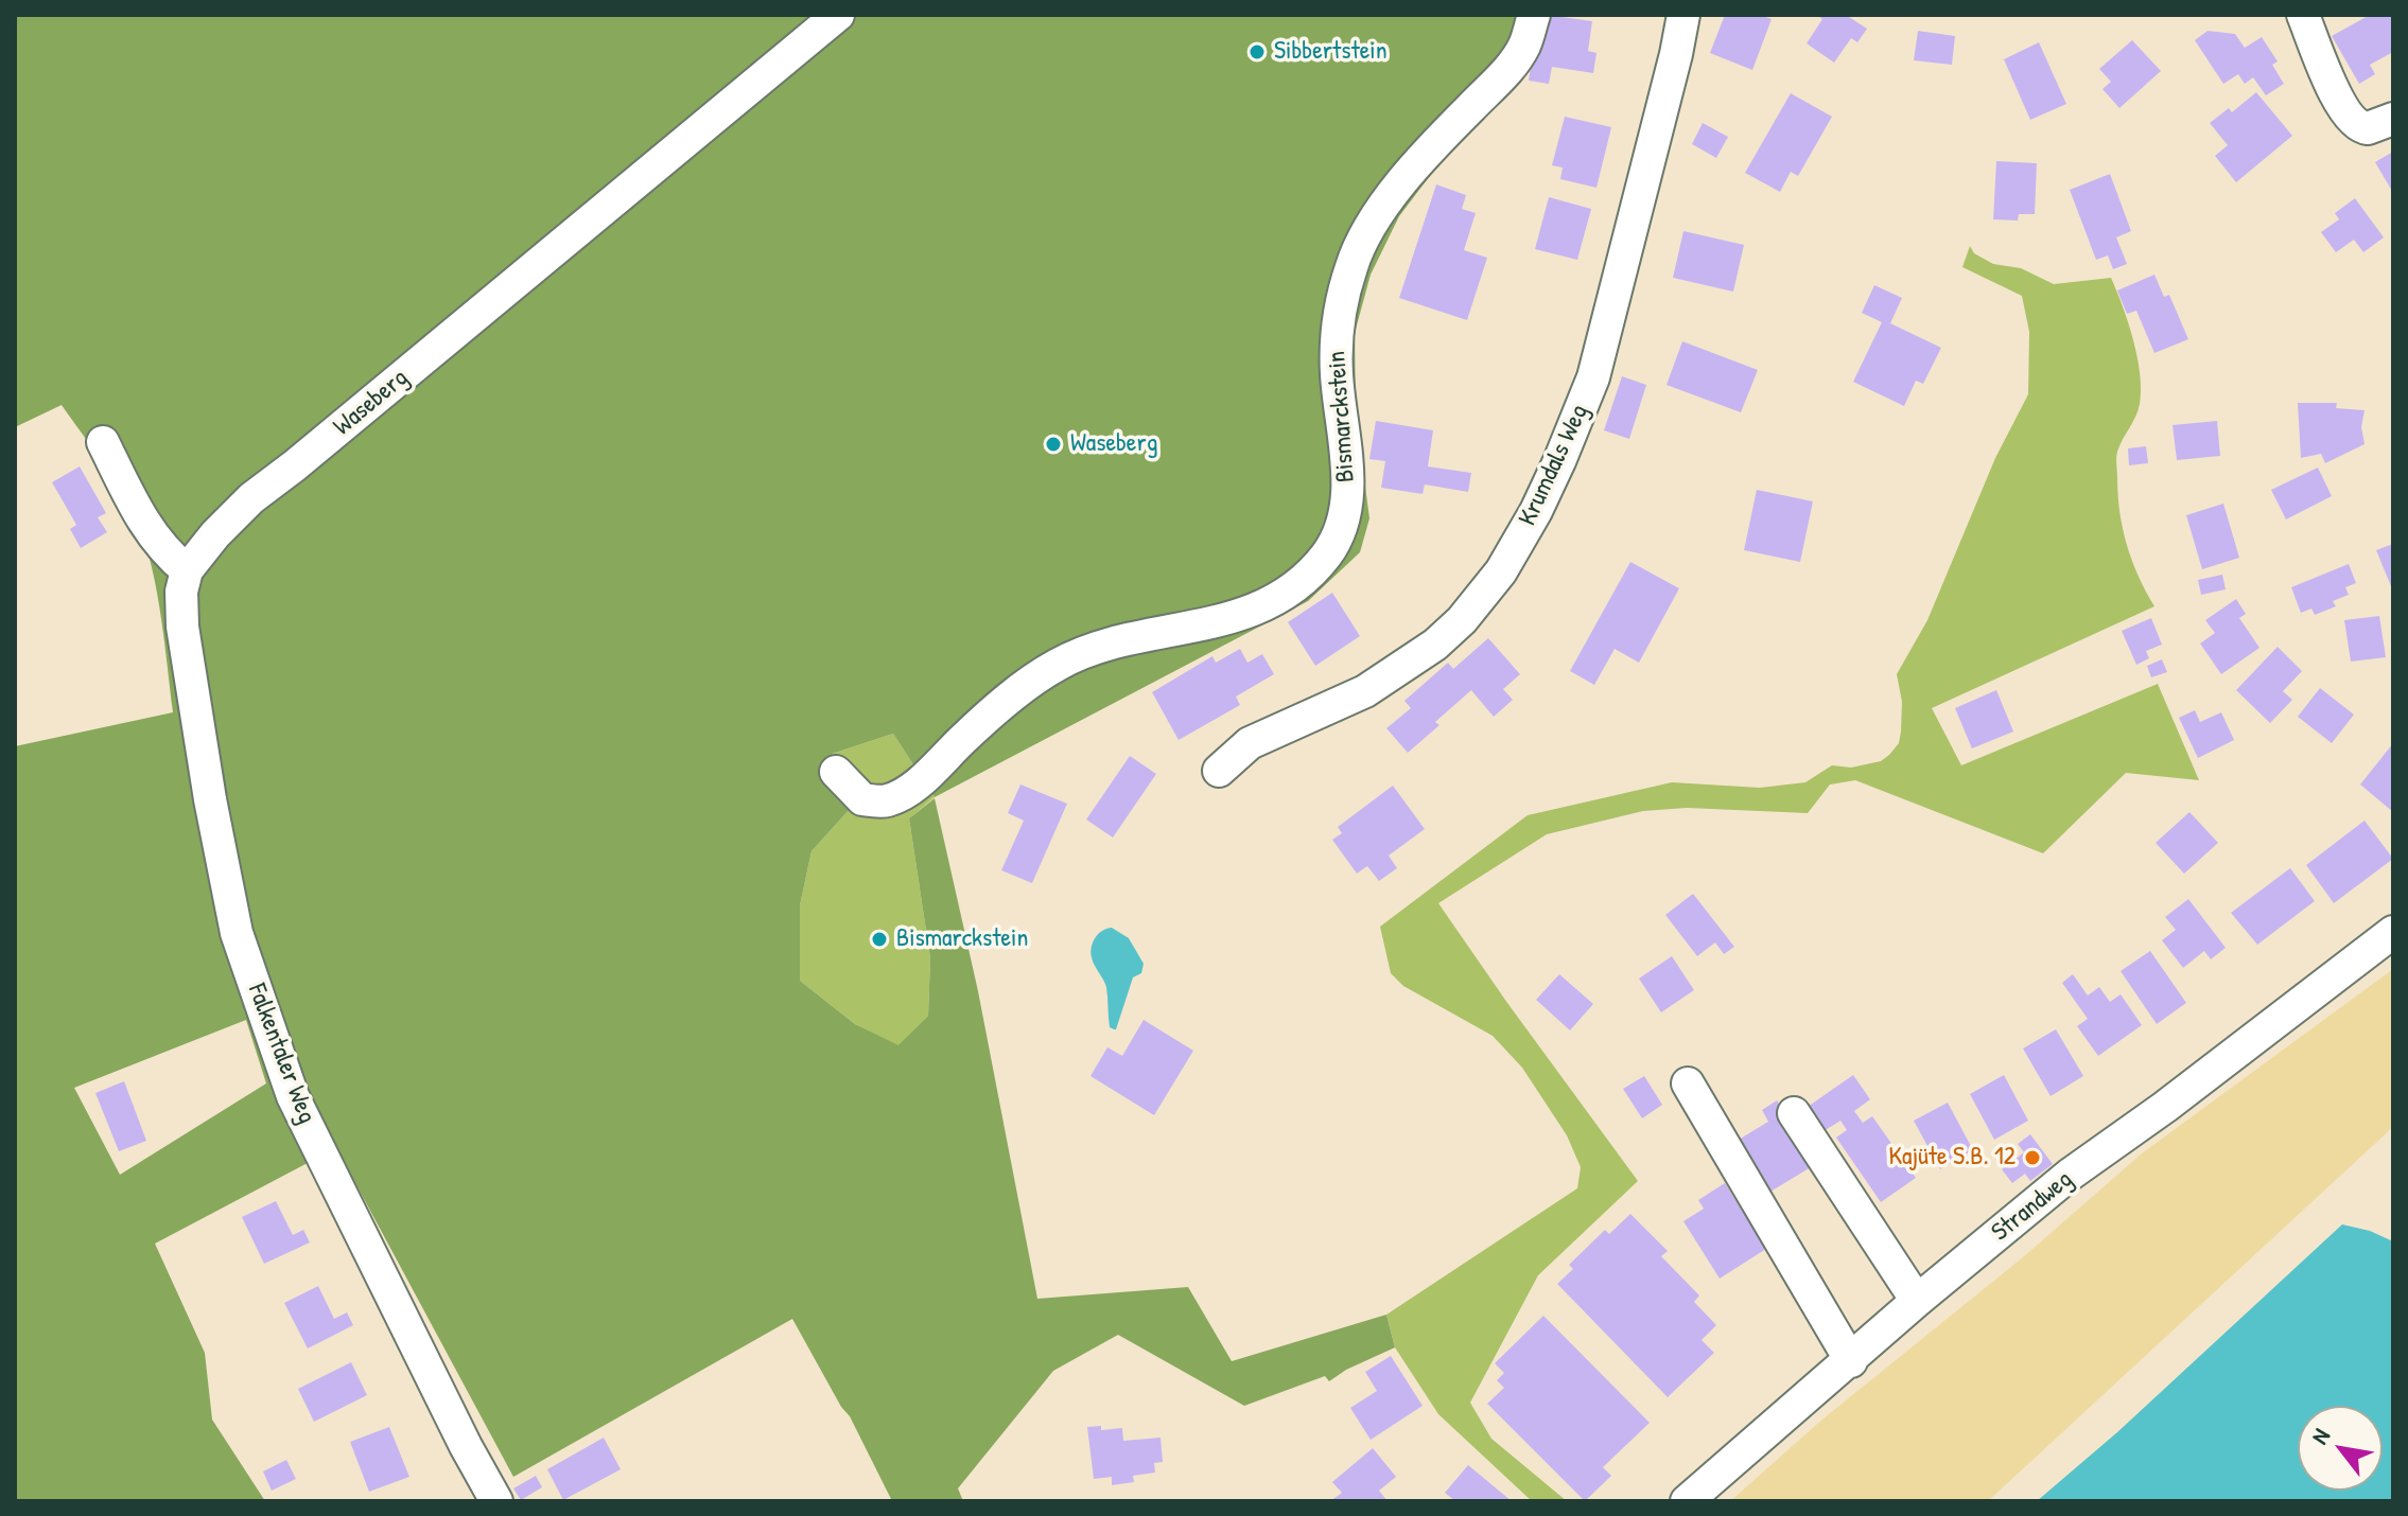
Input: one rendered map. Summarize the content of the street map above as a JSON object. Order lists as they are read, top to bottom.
{
  "streets": {
    "street": [
      "Waseberg",
      "Bismarckstein",
      "Krumdals Weg",
      "Falkentaler Weg",
      "Strandweg"
    ]
  },
  "crossings": [
    ["Waseberg", "Falkentaler Weg"]
  ],
  "places": [
    "Sibbertstein",
    "Waseberg",
    "Bismarckstein",
    "Kajüte S.B. 12"
  ],
  "north": "top left"
}
